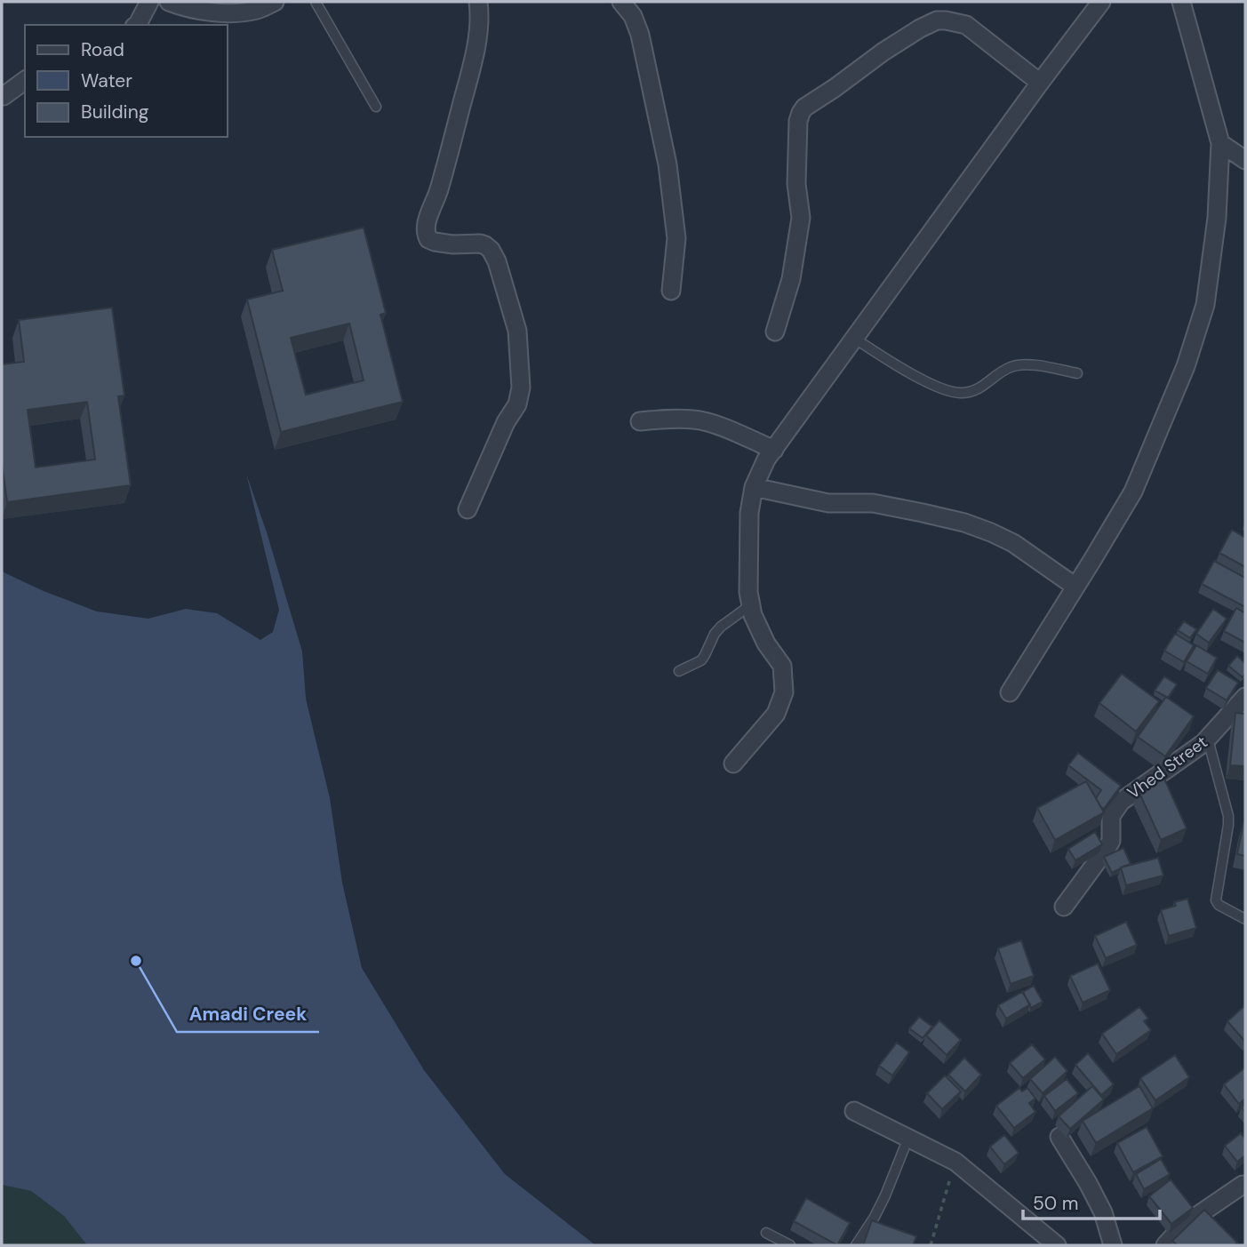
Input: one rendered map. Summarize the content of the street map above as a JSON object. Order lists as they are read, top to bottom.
{
  "streets": {
    "street": ["Vhed Street"]
  },
  "places": ["Amadi Creek"],
  "legend": ["Road", "Water", "Building"],
  "scale_bar": "50 m"
}
